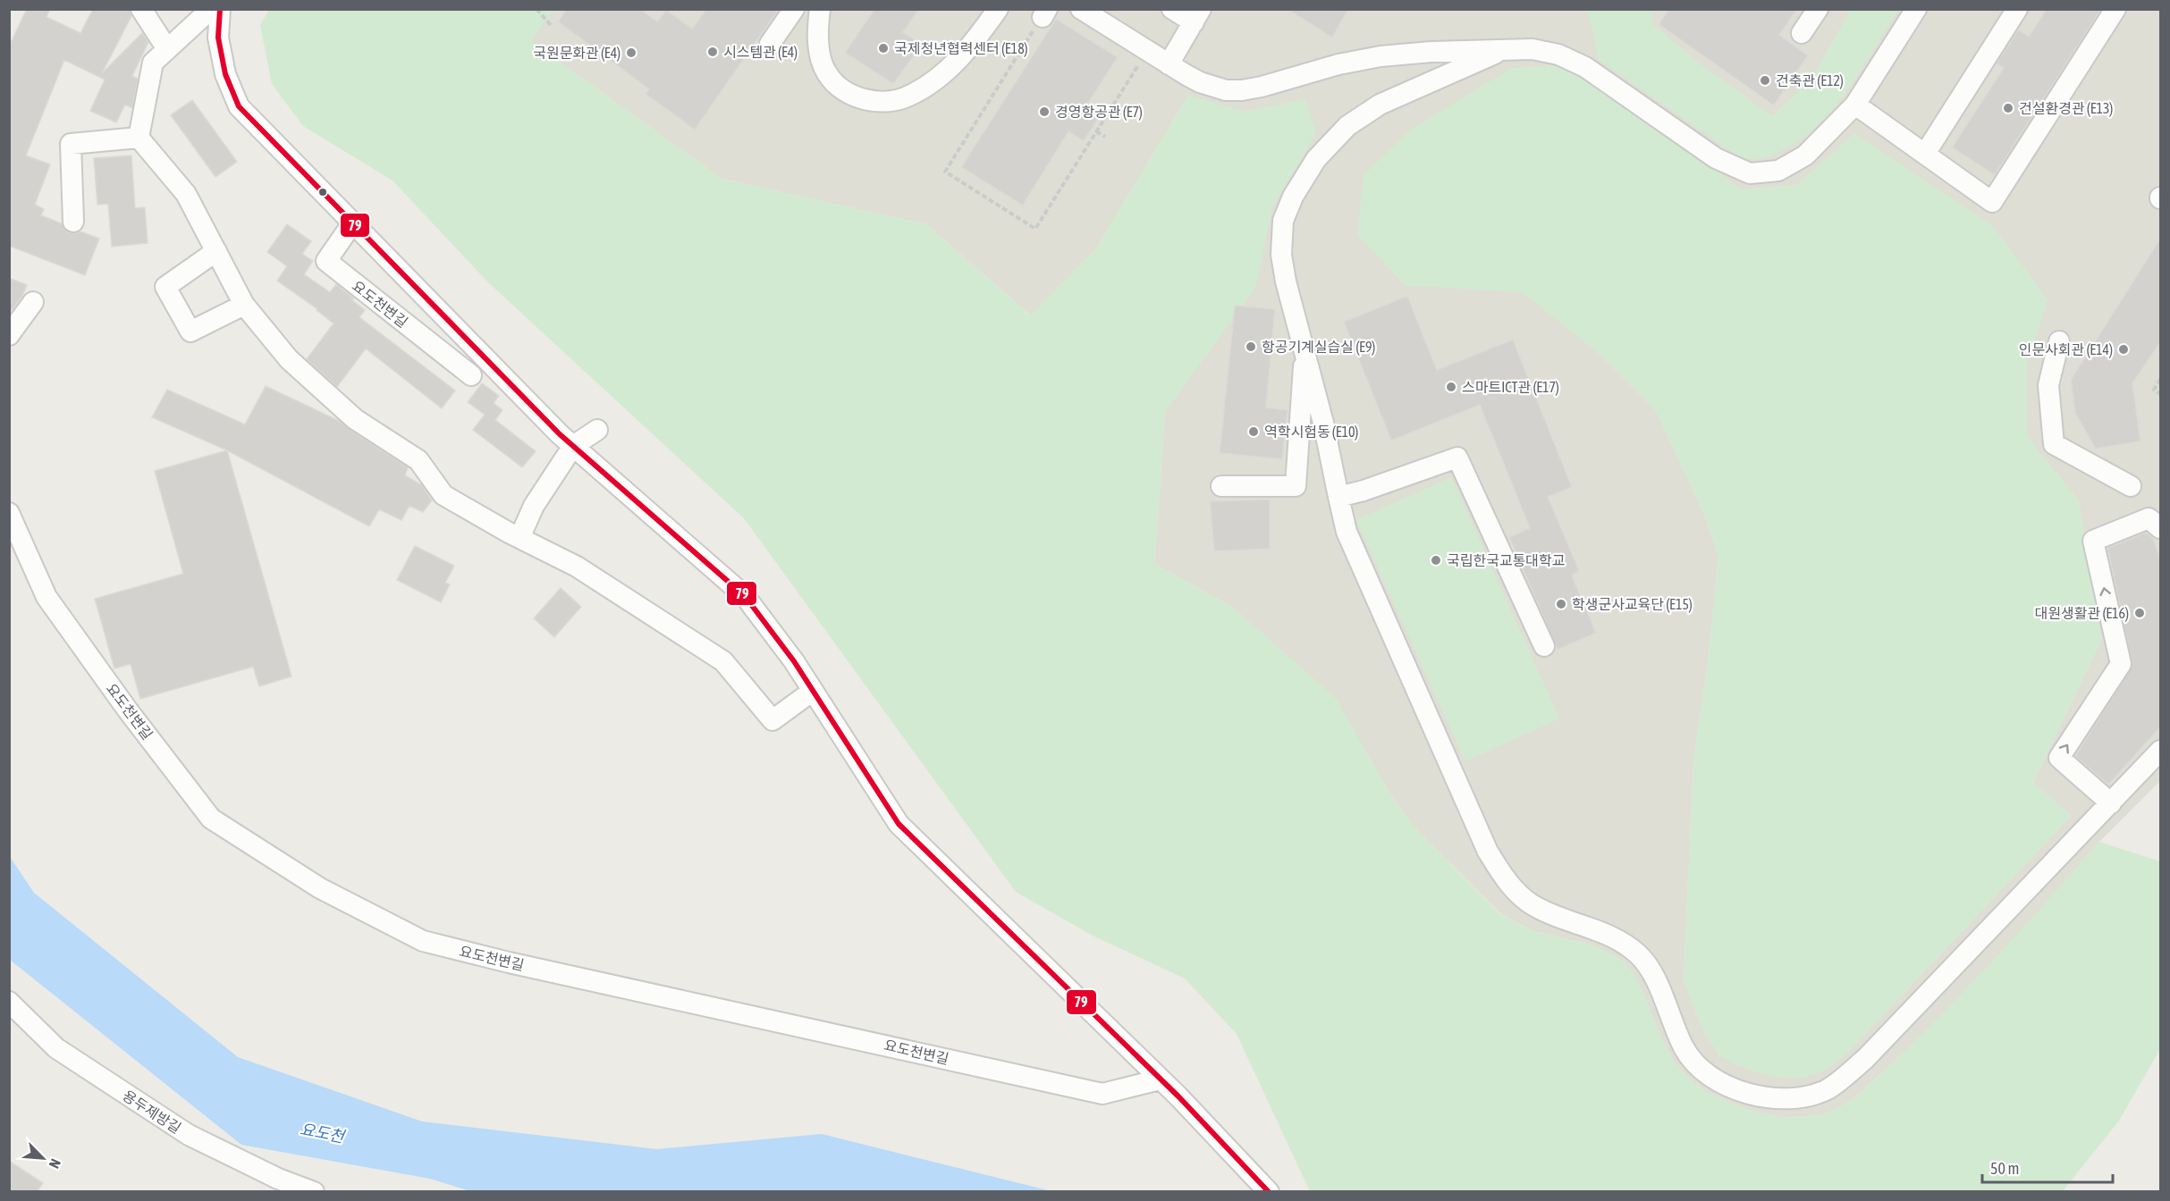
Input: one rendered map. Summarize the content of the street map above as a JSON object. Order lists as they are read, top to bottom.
{
  "streets": {
    "street": ["요도천변길", "용두제방길"]
  },
  "water": ["요도천"],
  "places": [
    "국제청년협력센터 (E18)",
    "시스템관 (E4)",
    "국원문화관 (E4)",
    "건축관 (E12)",
    "건설환경관 (E13)",
    "경영항공관 (E7)",
    "항공기계실습실 (E9)",
    "인문사회관 (E14)",
    "스마트ICT관 (E17)",
    "역학시험동 (E10)",
    "국립한국교통대학교",
    "학생군사교육단 (E15)",
    "대원생활관 (E16)"
  ],
  "lines": ["transit line 79"],
  "scale_bar": "50 m",
  "north": "bottom right"
}
